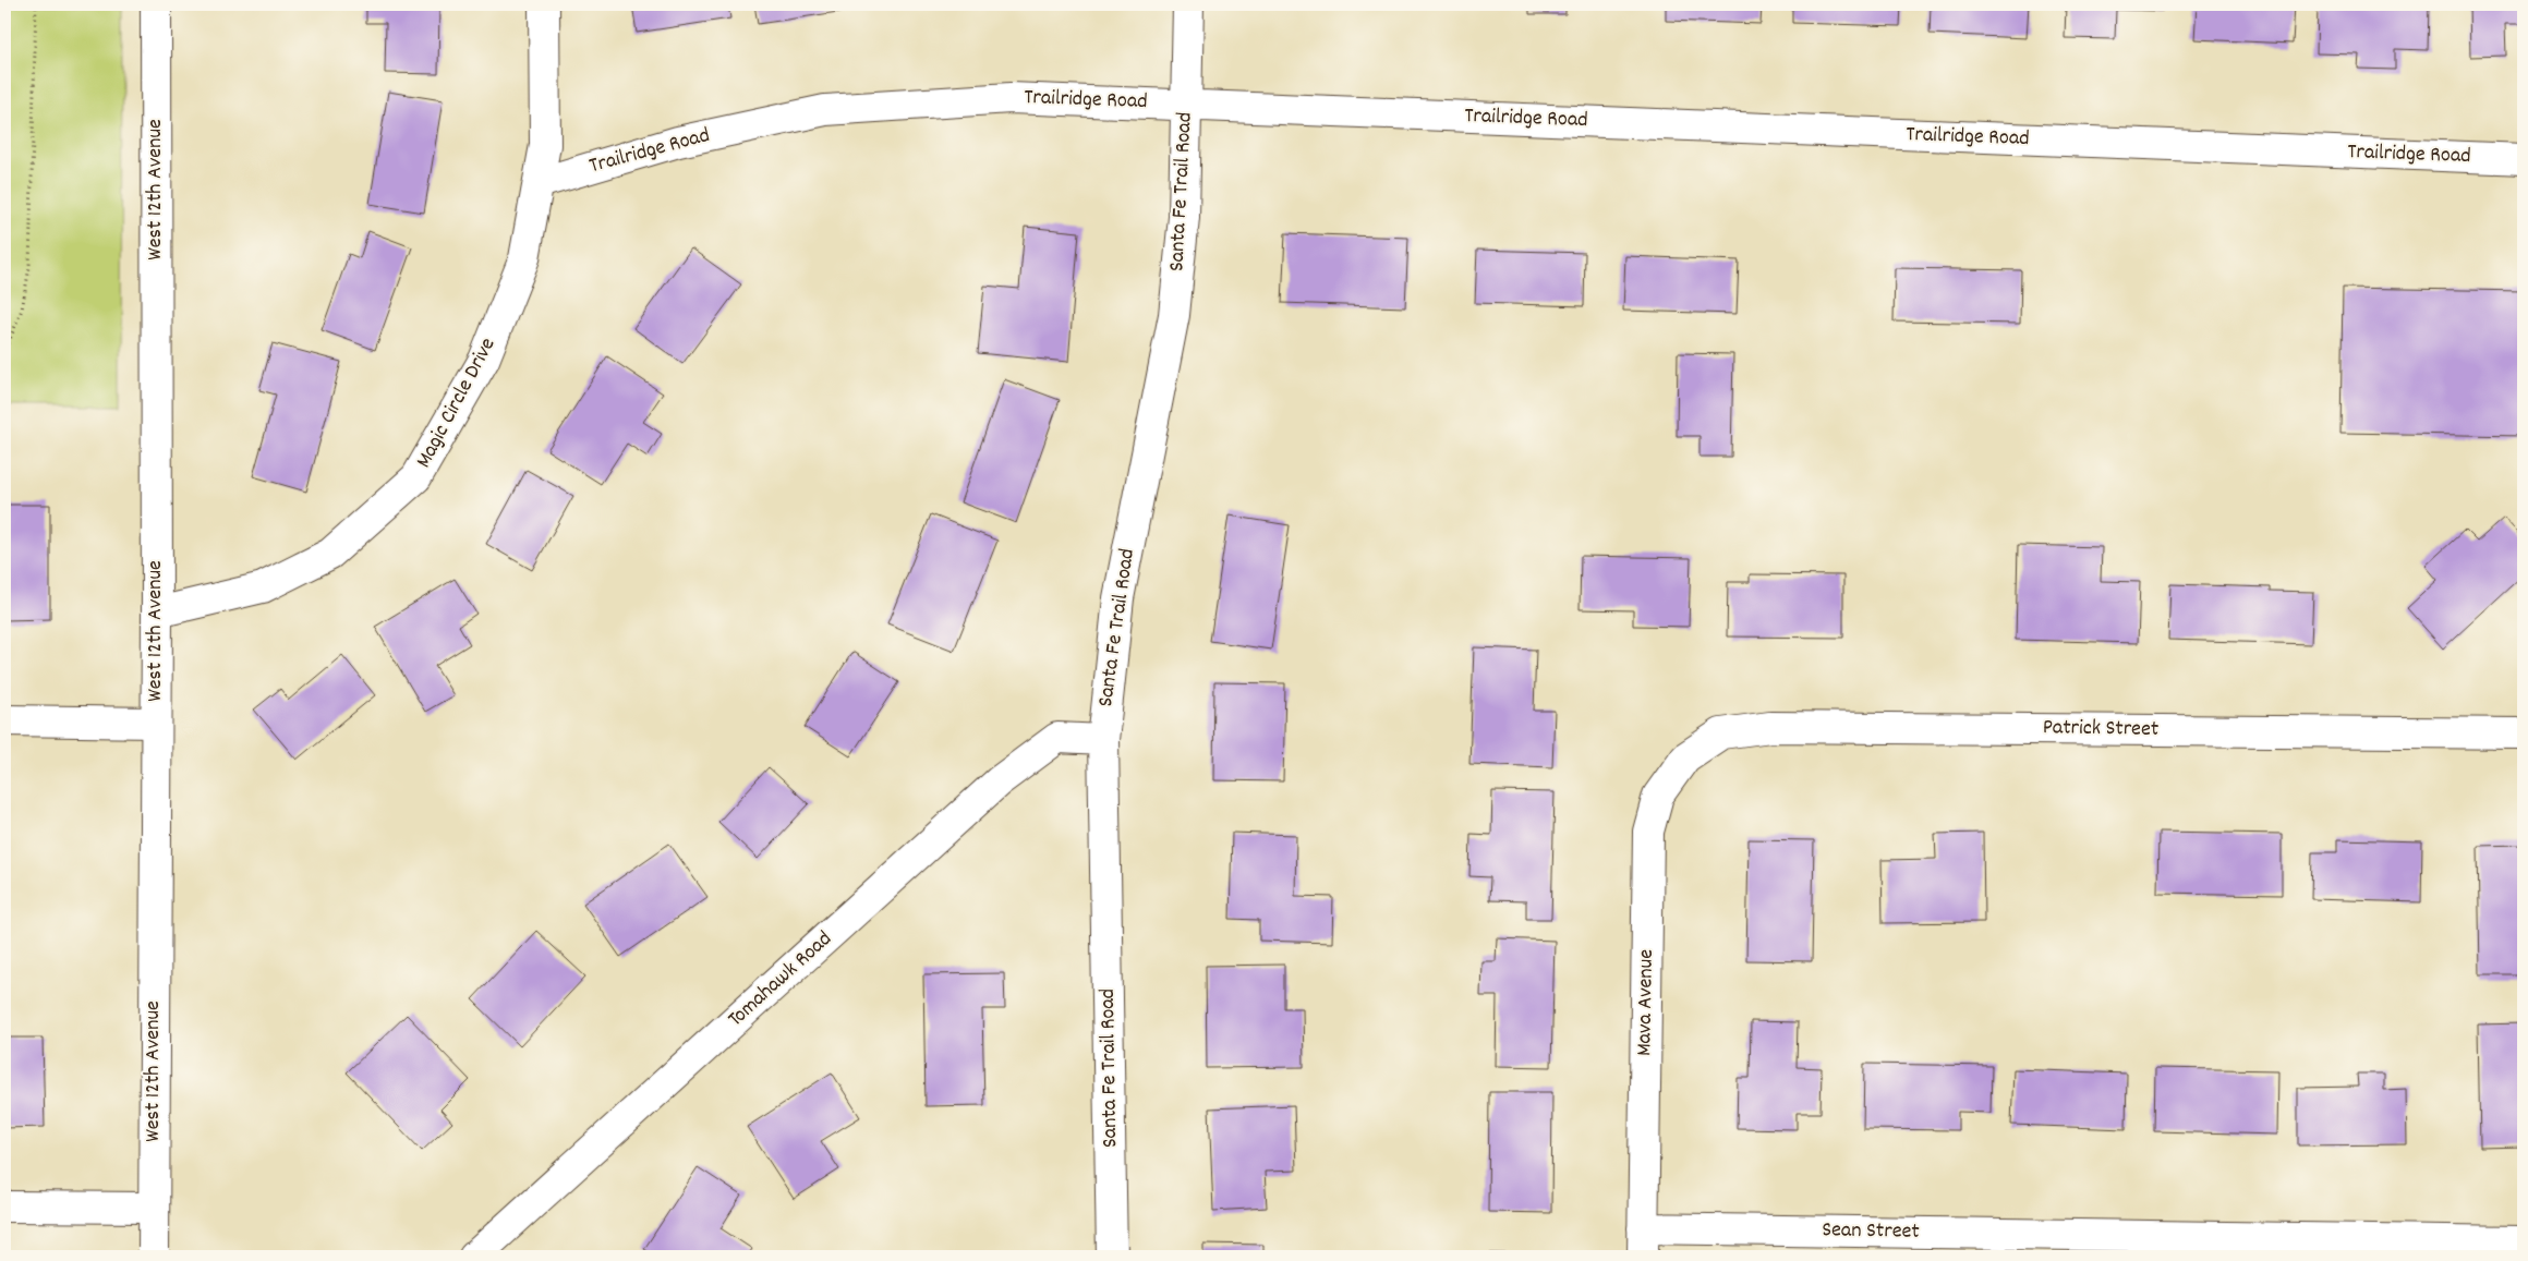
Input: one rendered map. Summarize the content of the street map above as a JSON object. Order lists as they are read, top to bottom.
{
  "streets": {
    "street": [
      "Trailridge Road",
      "West 12th Avenue",
      "Santa Fe Trail Road",
      "Magic Circle Drive",
      "Patrick Street",
      "Tomahawk Road",
      "Mava Avenue",
      "Sean Street"
    ]
  },
  "crossings": [
    ["Trailridge Road", "Santa Fe Trail Road"],
    ["Trailridge Road", "Magic Circle Drive"],
    ["West 12th Avenue", "Magic Circle Drive"],
    ["Santa Fe Trail Road", "Tomahawk Road"],
    ["Patrick Street", "Mava Avenue"],
    ["Mava Avenue", "Sean Street"]
  ]
}
